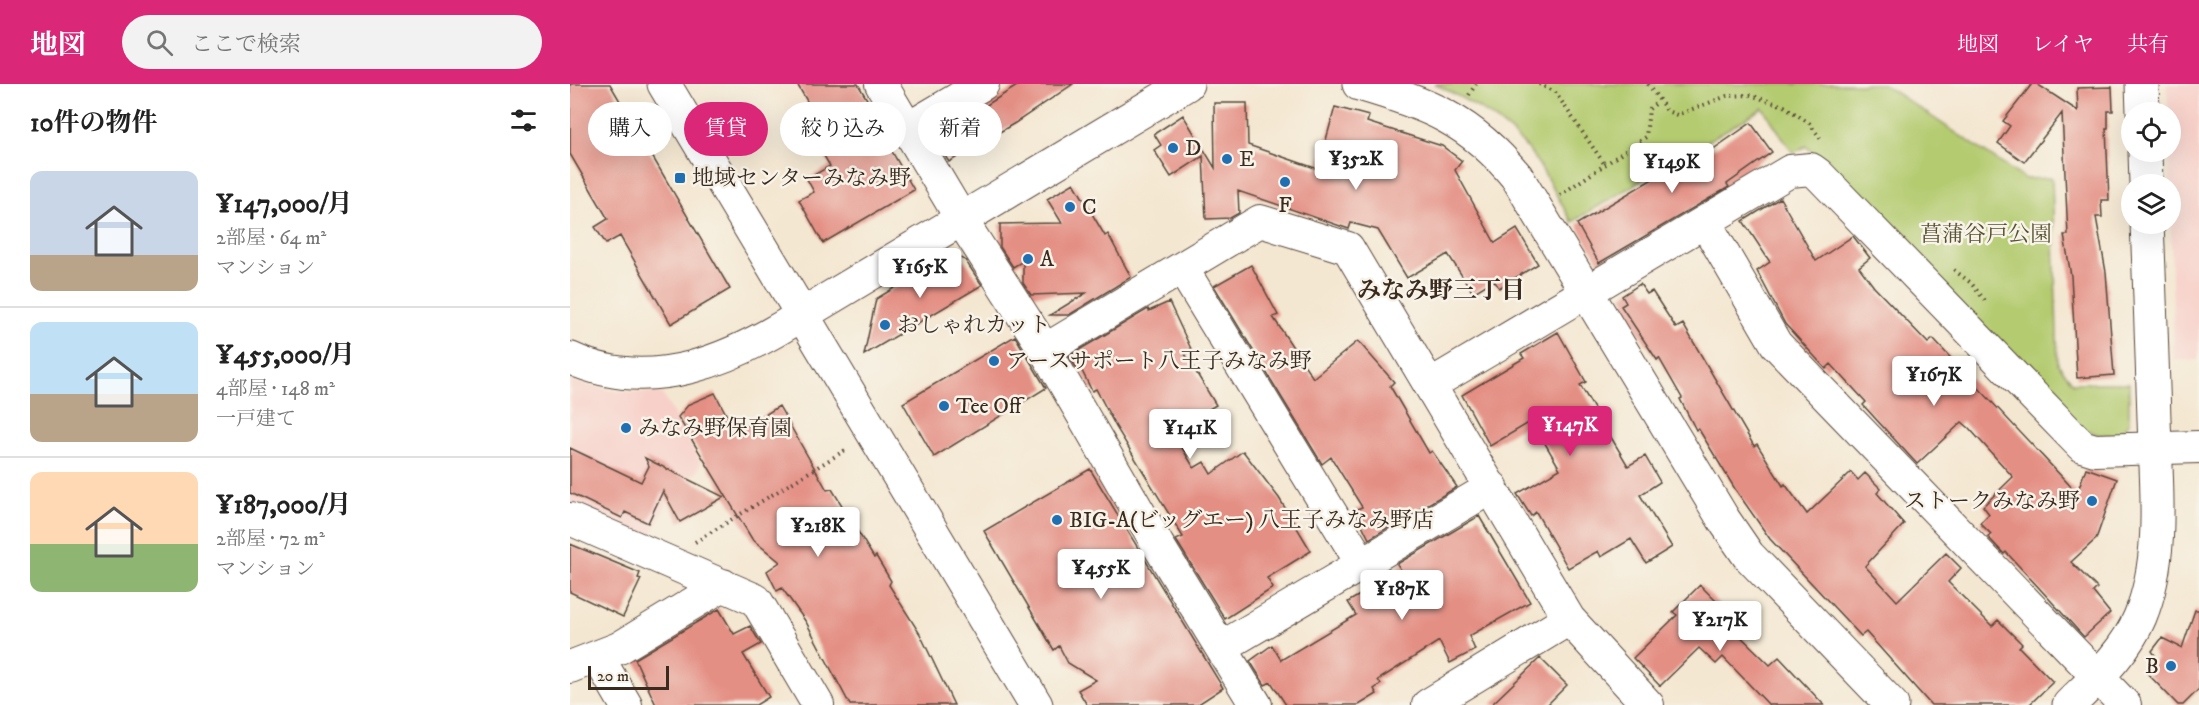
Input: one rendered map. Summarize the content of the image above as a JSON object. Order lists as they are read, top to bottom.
{
  "districts": ["みなみ野三丁目"],
  "parks": ["菖蒲谷戸公園"],
  "places": {
    "other": [
      "D",
      "E",
      "F",
      "C",
      "A",
      "おしゃれカット",
      "アースサポート八王子みなみ野",
      "Tee Off",
      "みなみ野保育園",
      "ストークみなみ野",
      "BIG-A(ビッグエー) 八王子みなみ野店",
      "B"
    ],
    "transit": ["地域センターみなみ野"]
  },
  "scale_bar": "20 m",
  "page": {
    "header": "地図",
    "search": "ここで検索",
    "nav": ["地図", "レイヤ", "共有"],
    "heading": "10件の物件",
    "chip": [
      "購入",
      "賃貸",
      "絞り込み",
      "新着"
    ],
    "price": [
      "¥352K",
      "¥149K",
      "¥165K",
      "¥167K",
      "¥147K",
      "¥141K",
      "¥218K",
      "¥455K",
      "¥187K",
      "¥217K"
    ],
    "list": [
      {
        "name": "¥147,000/月",
        "note": "2部屋 · 64 m² · マンション"
      },
      {
        "name": "¥455,000/月",
        "note": "4部屋 · 148 m² · 一戸建て"
      },
      {
        "name": "¥187,000/月",
        "note": "2部屋 · 72 m² · マンション"
      }
    ],
    "scale": "20 m"
  }
}
